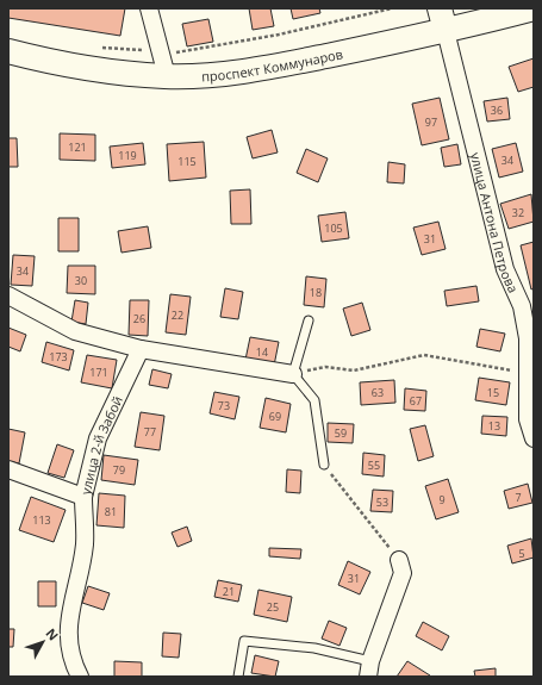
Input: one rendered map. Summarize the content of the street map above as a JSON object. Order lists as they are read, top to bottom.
{
  "streets": {
    "street": ["проспект Коммунаров", "улица Антона Петрова", "улица 2-й Забой"]
  },
  "crossings": [
    ["проспект Коммунаров", "улица Антона Петрова"]
  ],
  "house_numbers": [
    "36",
    "97",
    "121",
    "119",
    "34",
    "115",
    "32",
    "105",
    "31",
    "34",
    "30",
    "18",
    "22",
    "26",
    "14",
    "173",
    "171",
    "63",
    "15",
    "67",
    "73",
    "69",
    "13",
    "77",
    "59",
    "55",
    "79",
    "7",
    "9",
    "53",
    "81",
    "113",
    "5",
    "31",
    "21",
    "25"
  ],
  "north": "top right"
}
